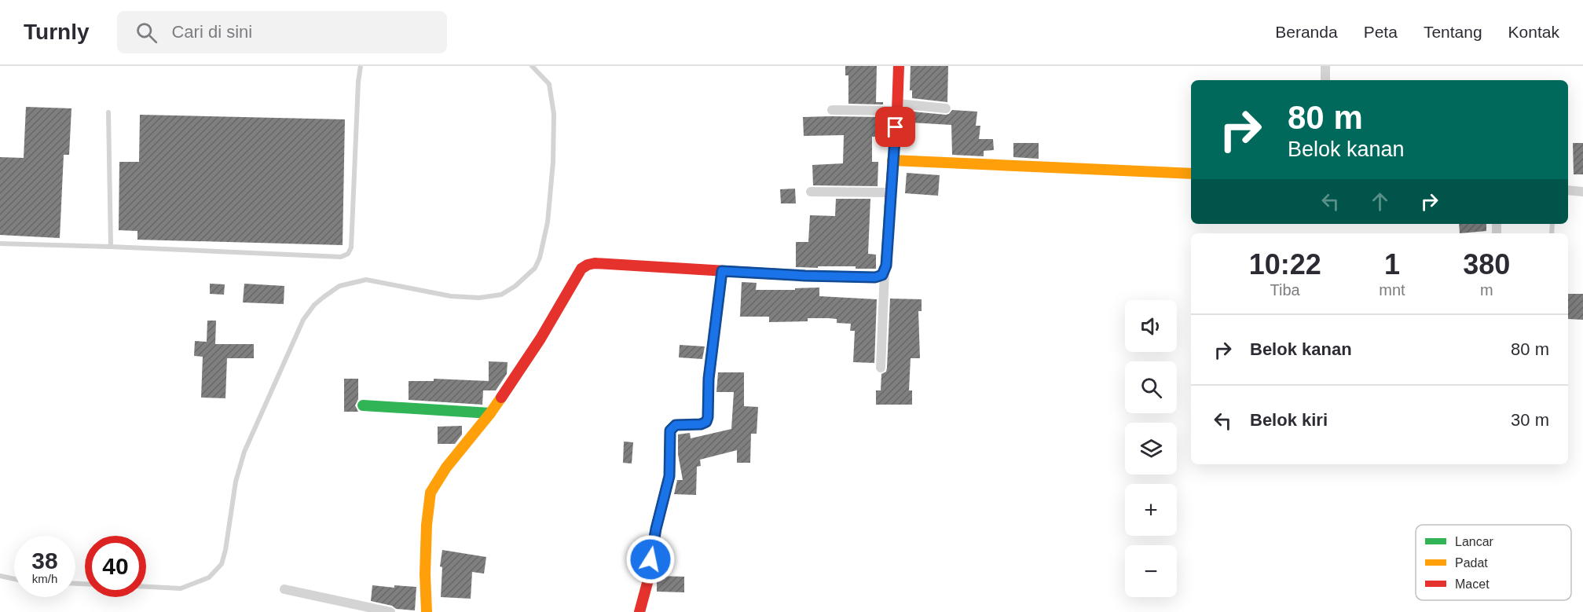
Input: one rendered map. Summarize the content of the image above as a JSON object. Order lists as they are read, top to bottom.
{
  "legend": ["Lancar", "Padat", "Macet"],
  "page": {
    "header": "Turnly",
    "search": "Cari di sini",
    "nav": [
      "Beranda",
      "Peta",
      "Tentang",
      "Kontak"
    ],
    "turn": ["80 m", "Belok kanan"],
    "eta": [
      "10:22",
      "Tiba",
      "1",
      "mnt",
      "380",
      "m"
    ],
    "map_buttons": ["+", "−"],
    "list": [
      {
        "name": "Belok kanan",
        "value": "80 m"
      },
      {
        "name": "Belok kiri",
        "value": "30 m"
      }
    ],
    "speed": "38 km/h",
    "limit": "40"
  }
}
